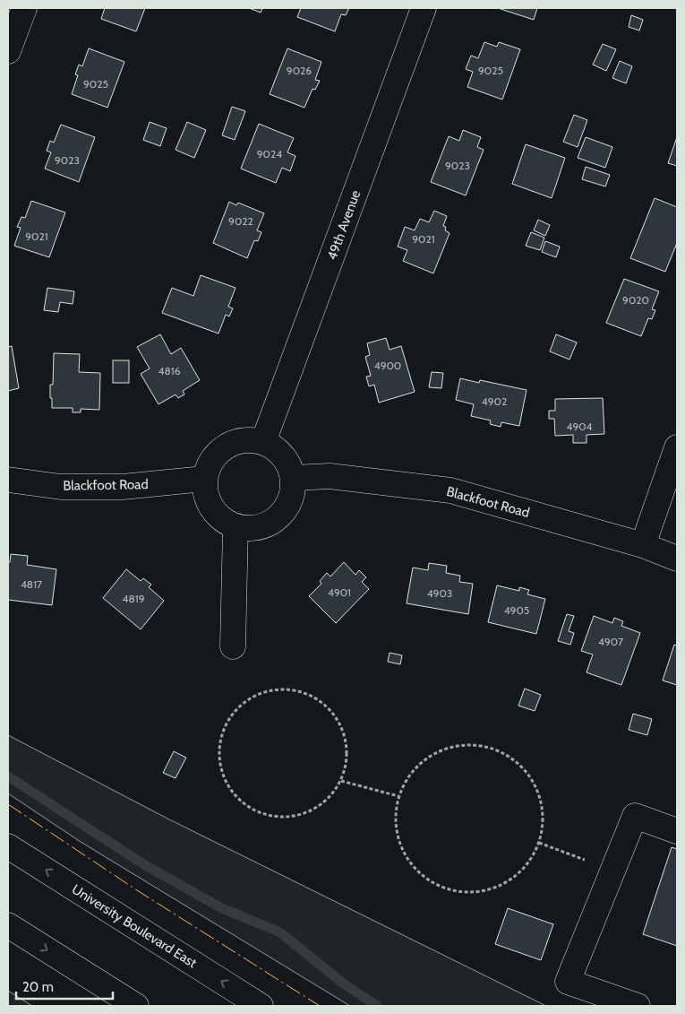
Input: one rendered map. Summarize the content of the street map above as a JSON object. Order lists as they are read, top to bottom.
{
  "streets": {
    "street": ["49th Avenue", "Blackfoot Road", "University Boulevard East"]
  },
  "crossings": [
    ["49th Avenue", "Blackfoot Road"]
  ],
  "house_numbers": [
    "9026",
    "9025",
    "9025",
    "9024",
    "9023",
    "9023",
    "9022",
    "9021",
    "9021",
    "9020",
    "4900",
    "4816",
    "4902",
    "4904",
    "4817",
    "4901",
    "4903",
    "4819",
    "4905",
    "4907"
  ],
  "scale_bar": "20 m"
}
